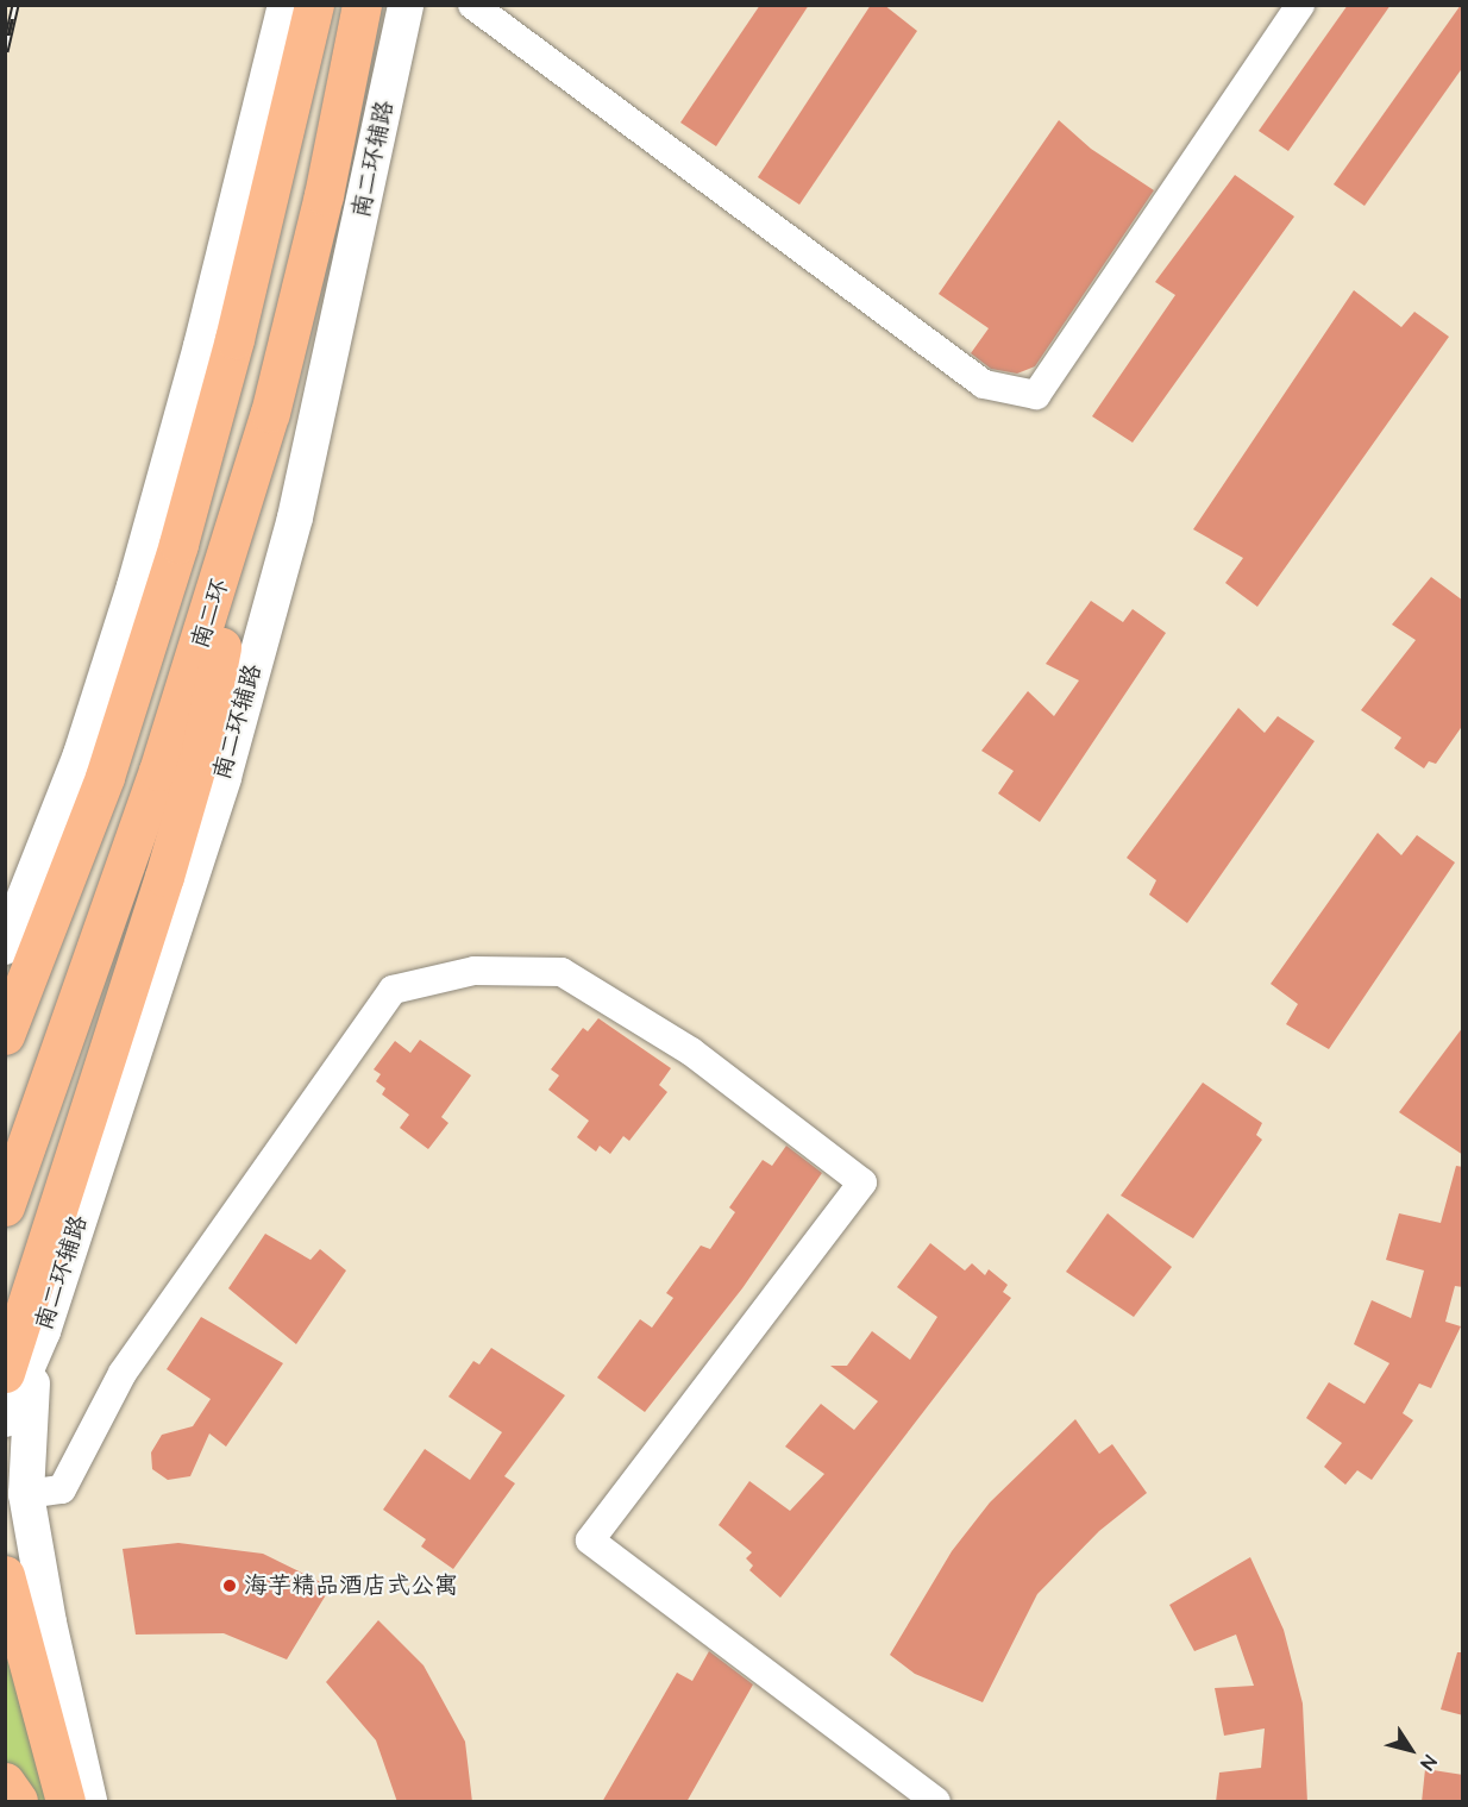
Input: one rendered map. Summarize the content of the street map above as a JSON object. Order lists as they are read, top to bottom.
{
  "streets": {
    "highway": ["南二环"],
    "street": ["南二环辅路"]
  },
  "places": ["海芋精品酒店式公寓"],
  "north": "bottom right"
}
